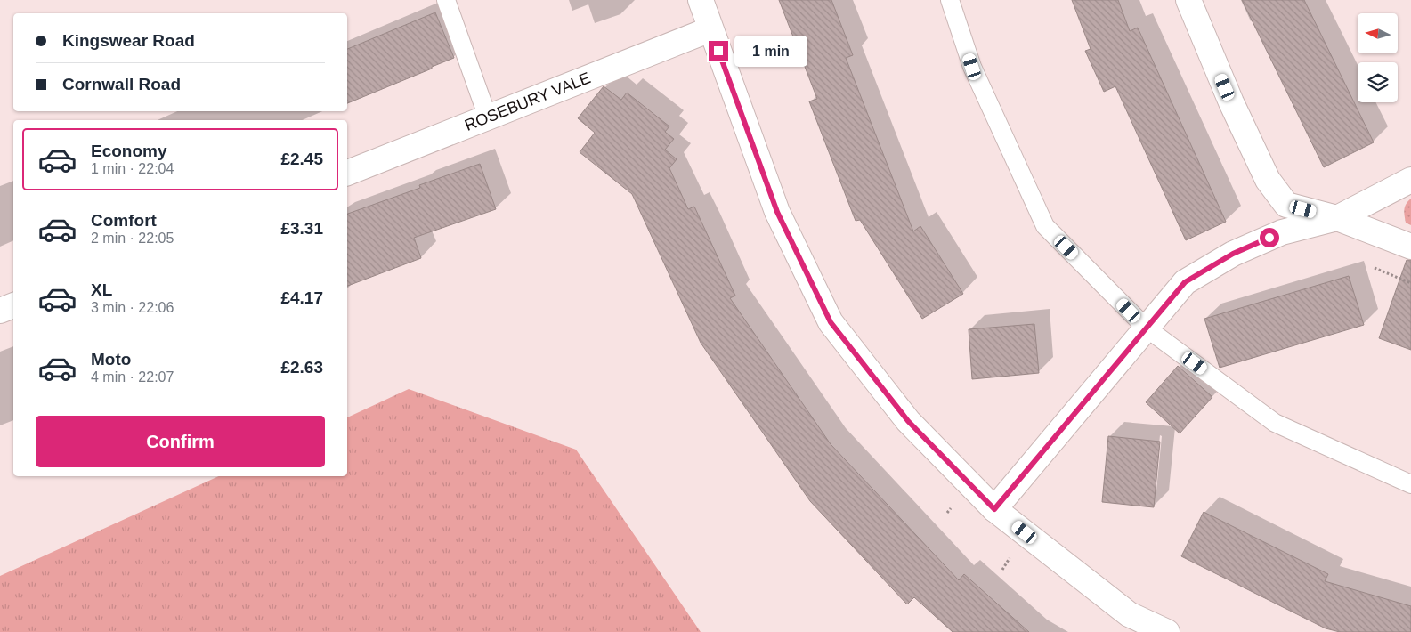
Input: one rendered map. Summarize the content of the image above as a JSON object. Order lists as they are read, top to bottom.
{
  "streets": {
    "street": ["ROSEBURY VALE"]
  },
  "north": "left",
  "page": {
    "banner": ["Kingswear Road", "Cornwall Road"],
    "bubble": "1 min",
    "list": [
      {
        "name": "Economy",
        "note": "1 min · 22:04",
        "value": "£2.45"
      },
      {
        "name": "Comfort",
        "note": "2 min · 22:05",
        "value": "£3.31"
      },
      {
        "name": "XL",
        "note": "3 min · 22:06",
        "value": "£4.17"
      },
      {
        "name": "Moto",
        "note": "4 min · 22:07",
        "value": "£2.63"
      }
    ],
    "buttons": "Confirm"
  }
}
